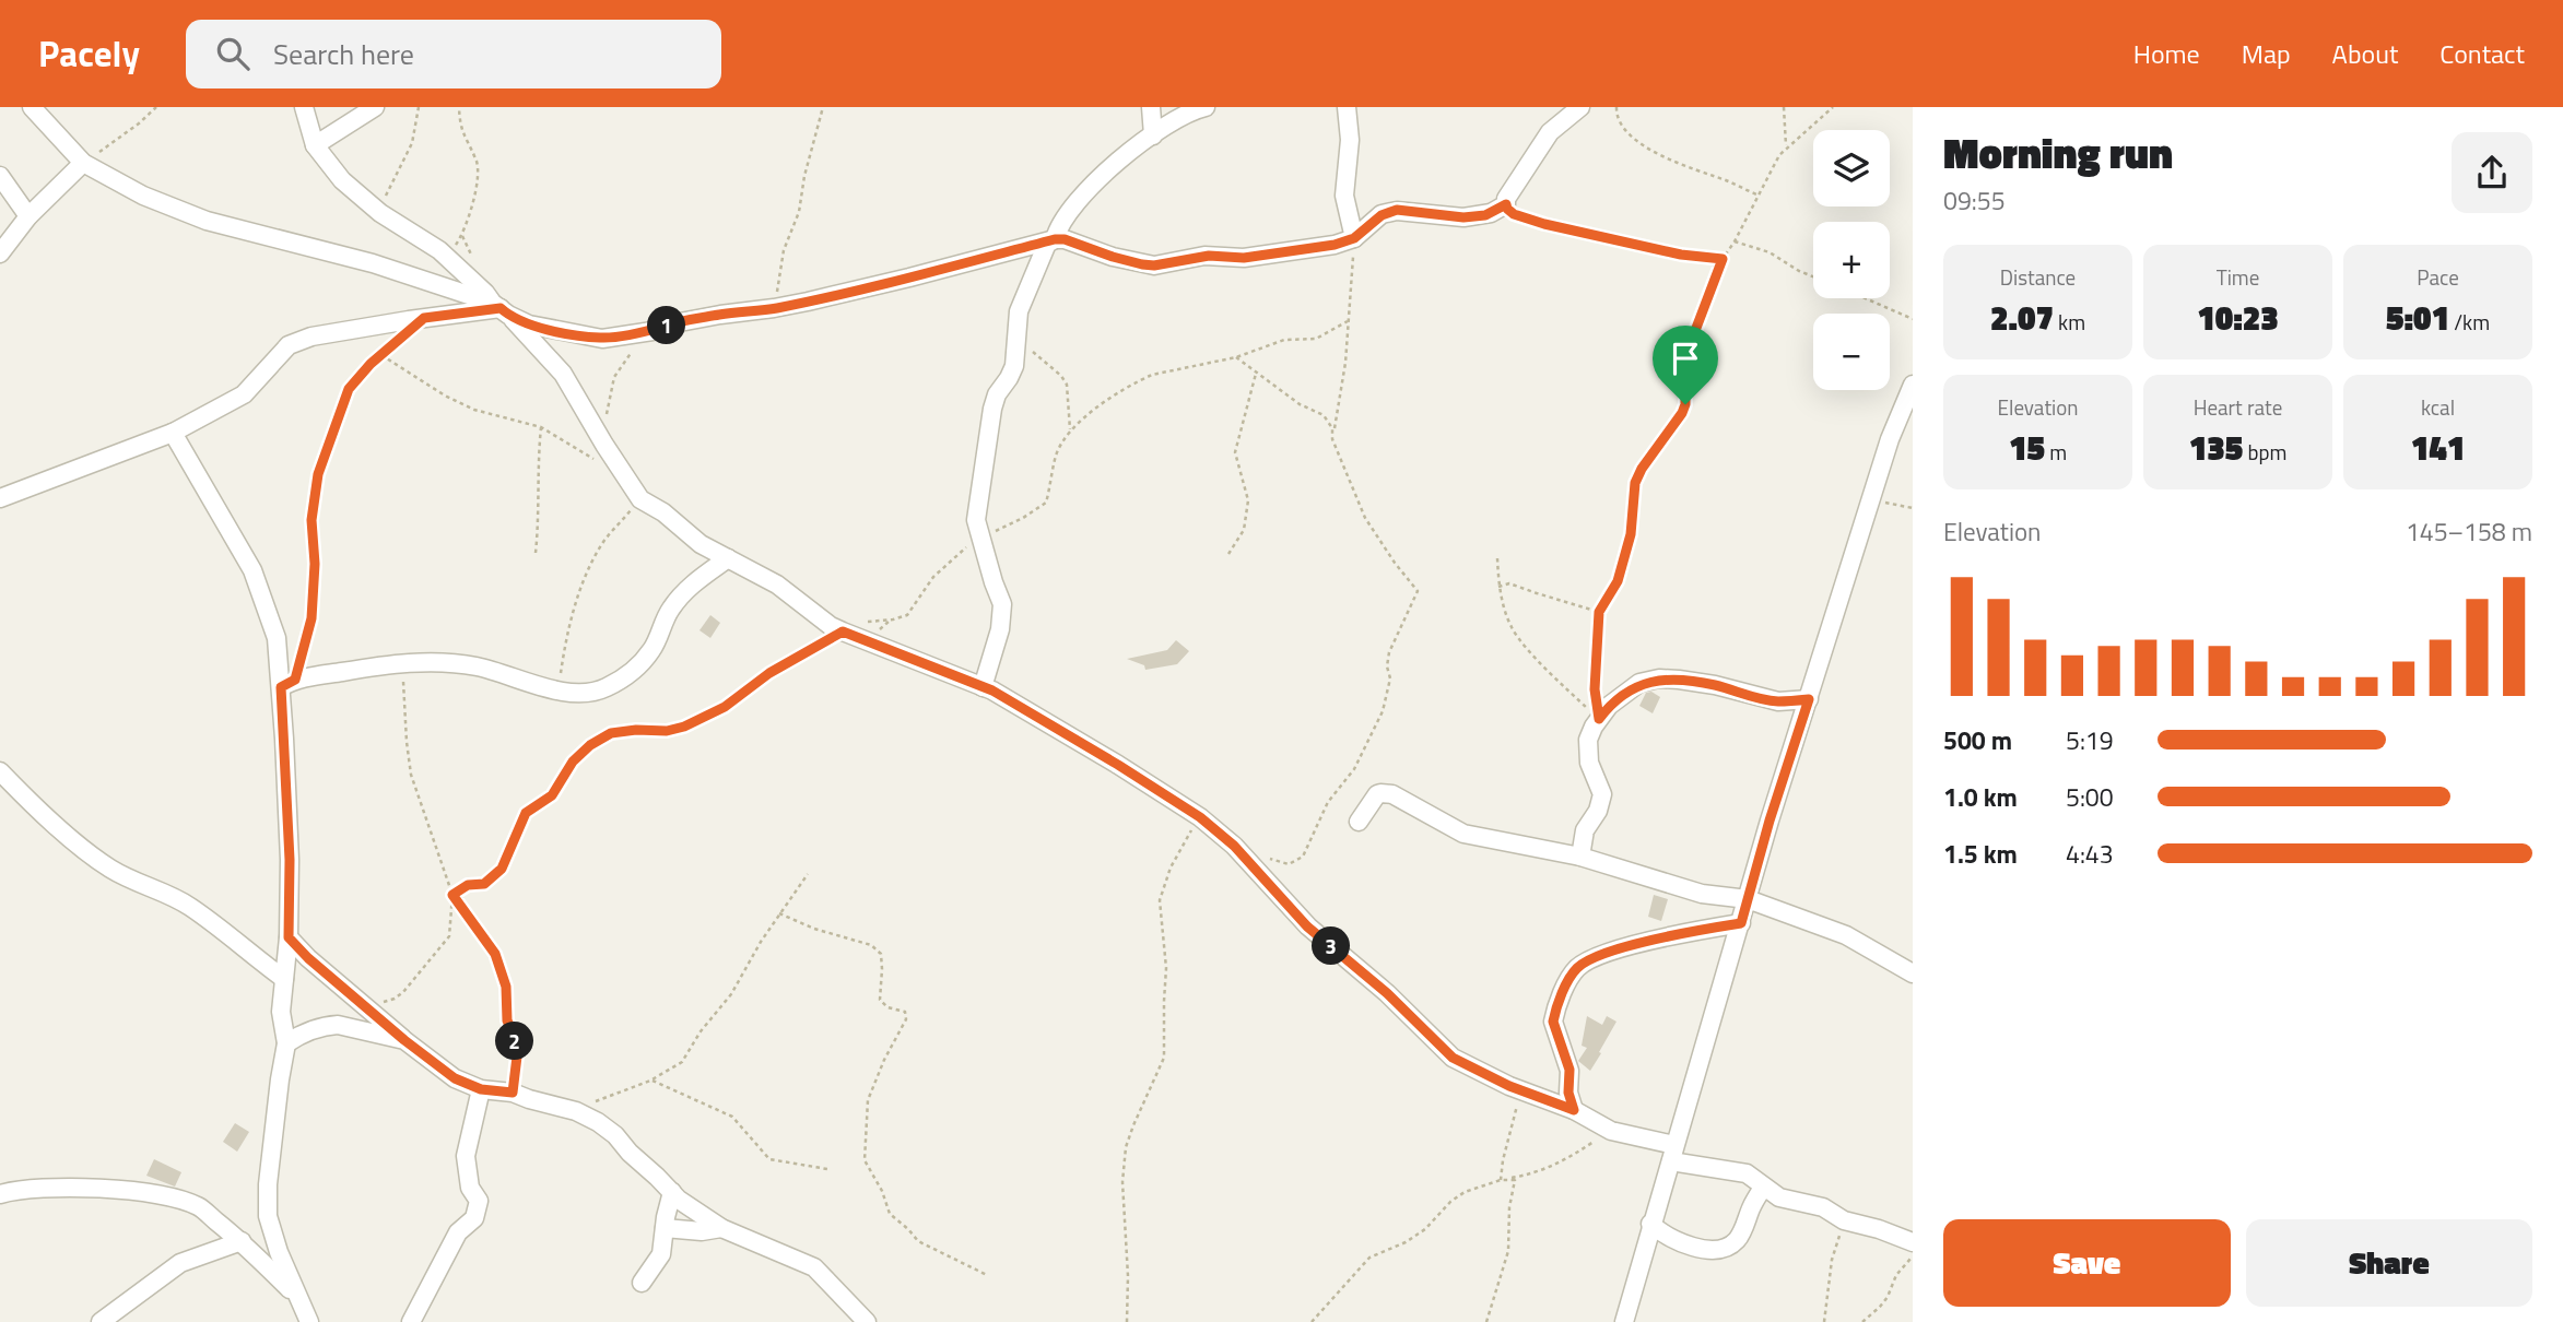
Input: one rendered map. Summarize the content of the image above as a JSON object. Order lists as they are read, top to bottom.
{
  "page": {
    "header": "Pacely",
    "search": "Search here",
    "nav": [
      "Home",
      "Map",
      "About",
      "Contact"
    ],
    "heading": ["Morning run", "09:55"],
    "map_buttons": ["+", "−"],
    "stats": [
      ["Distance", "2.07 km"],
      ["Time", "10:23"],
      ["Pace", "5:01 /km"],
      ["Elevation", "15 m"],
      ["Heart rate", "135 bpm"],
      ["kcal", "141"]
    ],
    "pins": ["1", "3", "2"],
    "chart": ["Elevation", "145–158 m"],
    "list": [
      {
        "name": "500 m",
        "note": "5:19"
      },
      {
        "name": "1.0 km",
        "note": "5:00"
      },
      {
        "name": "1.5 km",
        "note": "4:43"
      }
    ],
    "buttons": ["Save", "Share"]
  }
}
